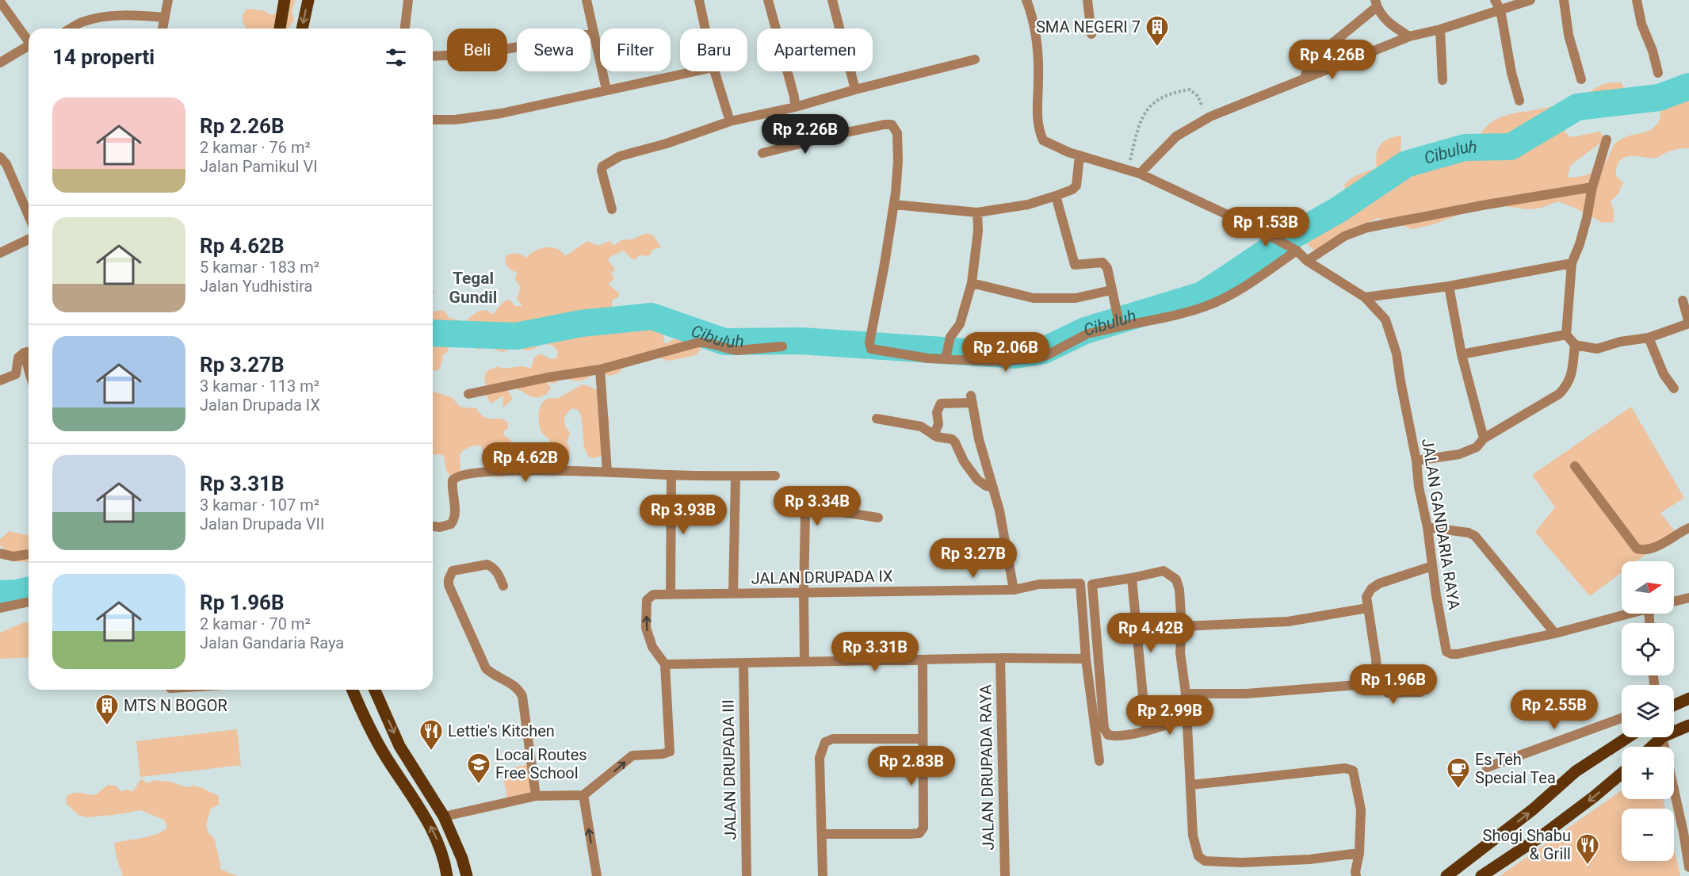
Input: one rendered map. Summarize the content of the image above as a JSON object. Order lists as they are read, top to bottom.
{
  "streets": {
    "street": [
      "JALAN GANDARIA RAYA",
      "JALAN DRUPADA IX",
      "JALAN DRUPADA RAYA",
      "JALAN DRUPADA III"
    ]
  },
  "districts": ["Tegal Gundil"],
  "water": ["Cibuluh"],
  "places": {
    "building": ["SMA NEGERI 7", "MTS N BOGOR"],
    "restaurant": ["Lettie's Kitchen", "Shogi Shabu & Grill"],
    "school or university": ["Local Routes Free School"],
    "cafe": ["Es Teh Special Tea"]
  },
  "north": "right",
  "page": {
    "chip": [
      "Beli",
      "Sewa",
      "Filter",
      "Baru",
      "Apartemen"
    ],
    "heading": "14 properti",
    "price": [
      "Rp 4.26B",
      "Rp 2.26B",
      "Rp 1.53B",
      "Rp 2.06B",
      "Rp 4.62B",
      "Rp 3.34B",
      "Rp 3.93B",
      "Rp 3.27B",
      "Rp 4.42B",
      "Rp 3.31B",
      "Rp 1.96B",
      "Rp 2.55B",
      "Rp 2.99B",
      "Rp 2.83B"
    ],
    "list": [
      {
        "name": "Rp 2.26B",
        "note": "2 kamar · 76 m² · Jalan Pamikul VI"
      },
      {
        "name": "Rp 4.62B",
        "note": "5 kamar · 183 m² · Jalan Yudhistira"
      },
      {
        "name": "Rp 3.27B",
        "note": "3 kamar · 113 m² · Jalan Drupada IX"
      },
      {
        "name": "Rp 3.31B",
        "note": "3 kamar · 107 m² · Jalan Drupada VII"
      },
      {
        "name": "Rp 1.96B",
        "note": "2 kamar · 70 m² · Jalan Gandaria Raya"
      }
    ],
    "map_buttons": ["+", "−"]
  }
}
